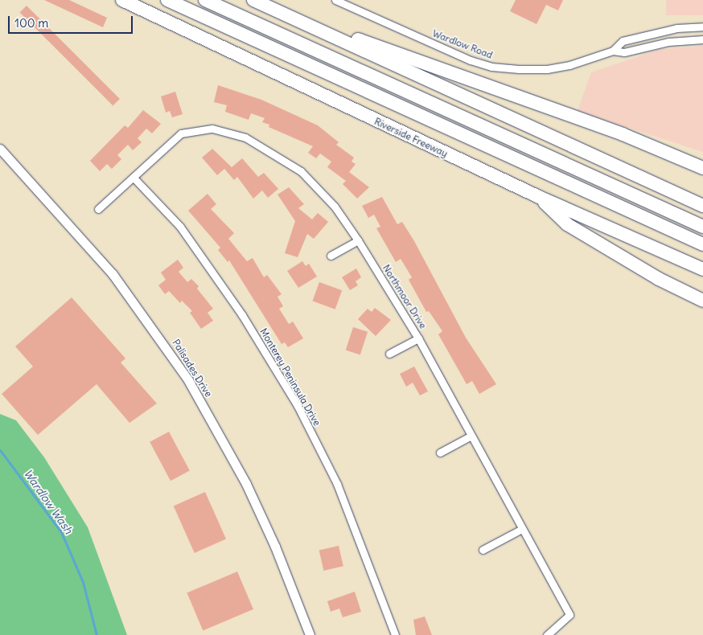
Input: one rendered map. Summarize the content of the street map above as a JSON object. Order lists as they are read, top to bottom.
{
  "streets": {
    "highway": ["Riverside Freeway"],
    "street": [
      "Wardlow Road",
      "Northmoor Drive",
      "Palisades Drive",
      "Monterey Peninsula Drive"
    ]
  },
  "crossings": [
    ["Northmoor Drive", "Monterey Peninsula Drive"]
  ],
  "water": ["Wardlow Wash"],
  "scale_bar": "100 m"
}
